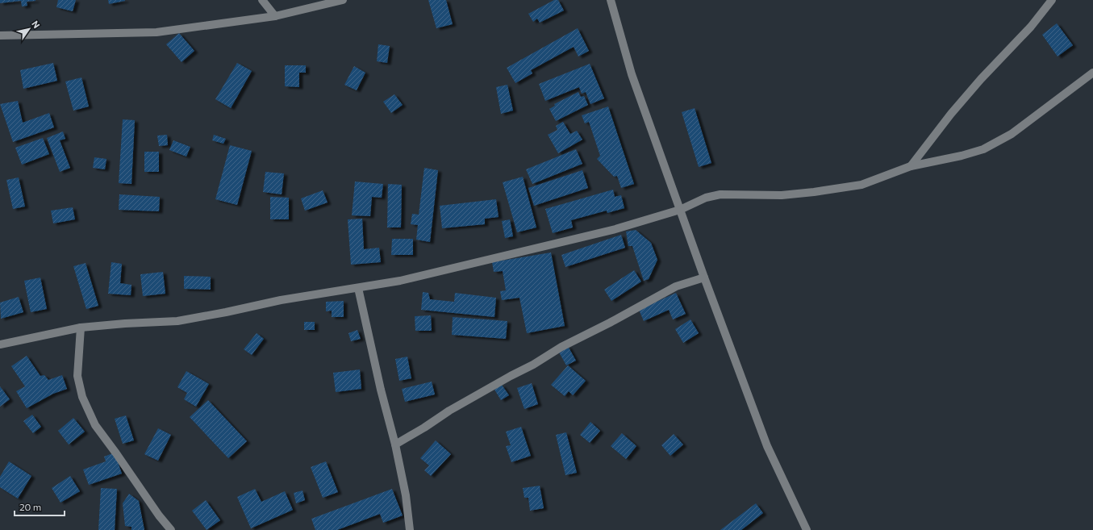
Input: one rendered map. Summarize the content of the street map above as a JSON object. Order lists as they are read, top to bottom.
{
  "scale_bar": "20 m",
  "north": "top right"
}
